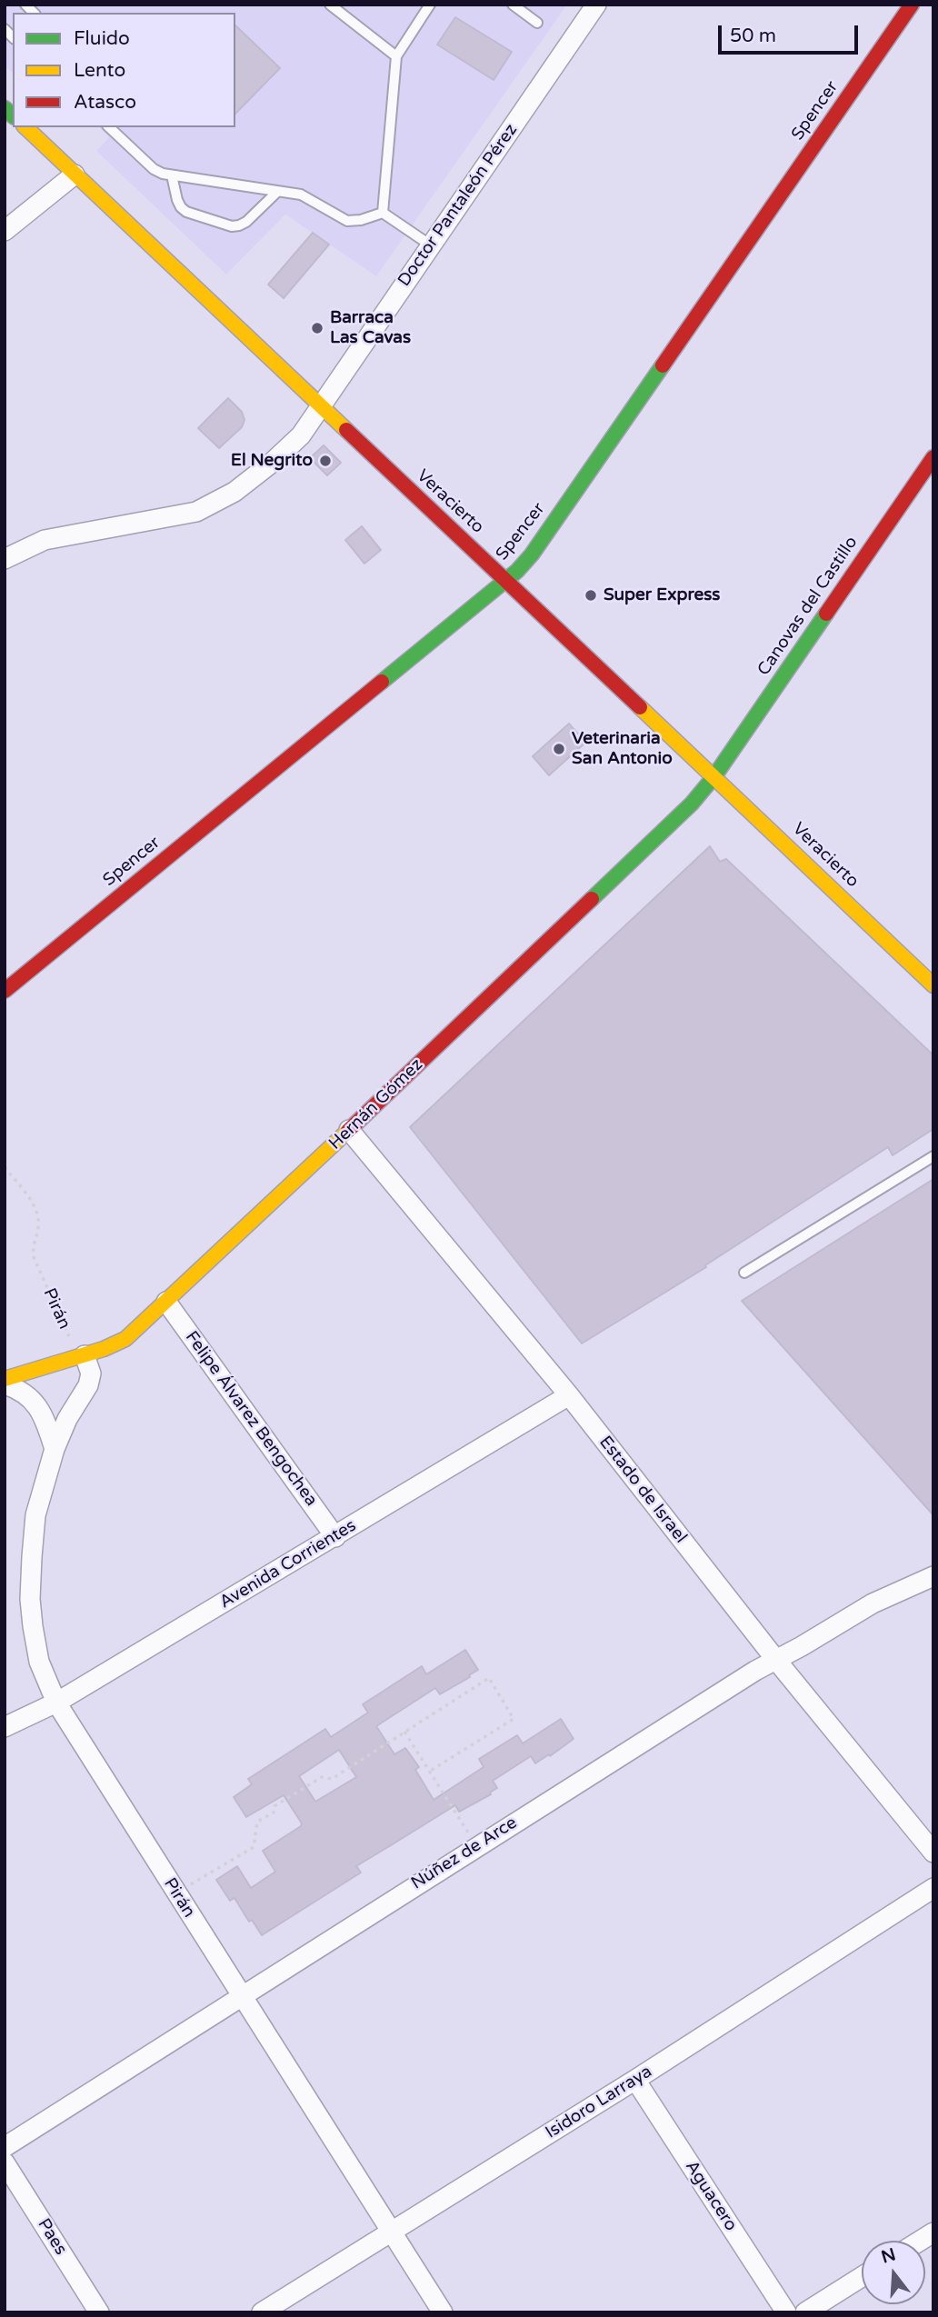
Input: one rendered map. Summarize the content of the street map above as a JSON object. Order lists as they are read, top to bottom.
{
  "streets": {
    "street": [
      "Spencer",
      "Doctor Pantaleón Pérez",
      "Veracierto",
      "Canovas del Castillo",
      "Hernán Gómez",
      "Pirán",
      "Felipe Álvarez Bengochea",
      "Estado de Israel",
      "Avenida Corrientes",
      "Núñez de Arce",
      "Isidoro Larraya",
      "Aguacero",
      "Paes"
    ]
  },
  "crossings": [
    ["Spencer", "Veracierto"],
    ["Doctor Pantaleón Pérez", "Veracierto"],
    ["Veracierto", "Canovas del Castillo"],
    ["Veracierto", "Hernán Gómez"],
    ["Canovas del Castillo", "Hernán Gómez"],
    ["Hernán Gómez", "Pirán"],
    ["Hernán Gómez", "Felipe Álvarez Bengochea"],
    ["Hernán Gómez", "Estado de Israel"],
    ["Pirán", "Avenida Corrientes"],
    ["Pirán", "Núñez de Arce"],
    ["Pirán", "Isidoro Larraya"],
    ["Felipe Álvarez Bengochea", "Avenida Corrientes"],
    ["Estado de Israel", "Avenida Corrientes"],
    ["Estado de Israel", "Núñez de Arce"],
    ["Isidoro Larraya", "Aguacero"]
  ],
  "places": [
    "Barraca Las Cavas",
    "El Negrito",
    "Super Express",
    "Veterinaria San Antonio"
  ],
  "legend": ["Fluido", "Lento", "Atasco"],
  "scale_bar": "50 m",
  "north": "top"
}
